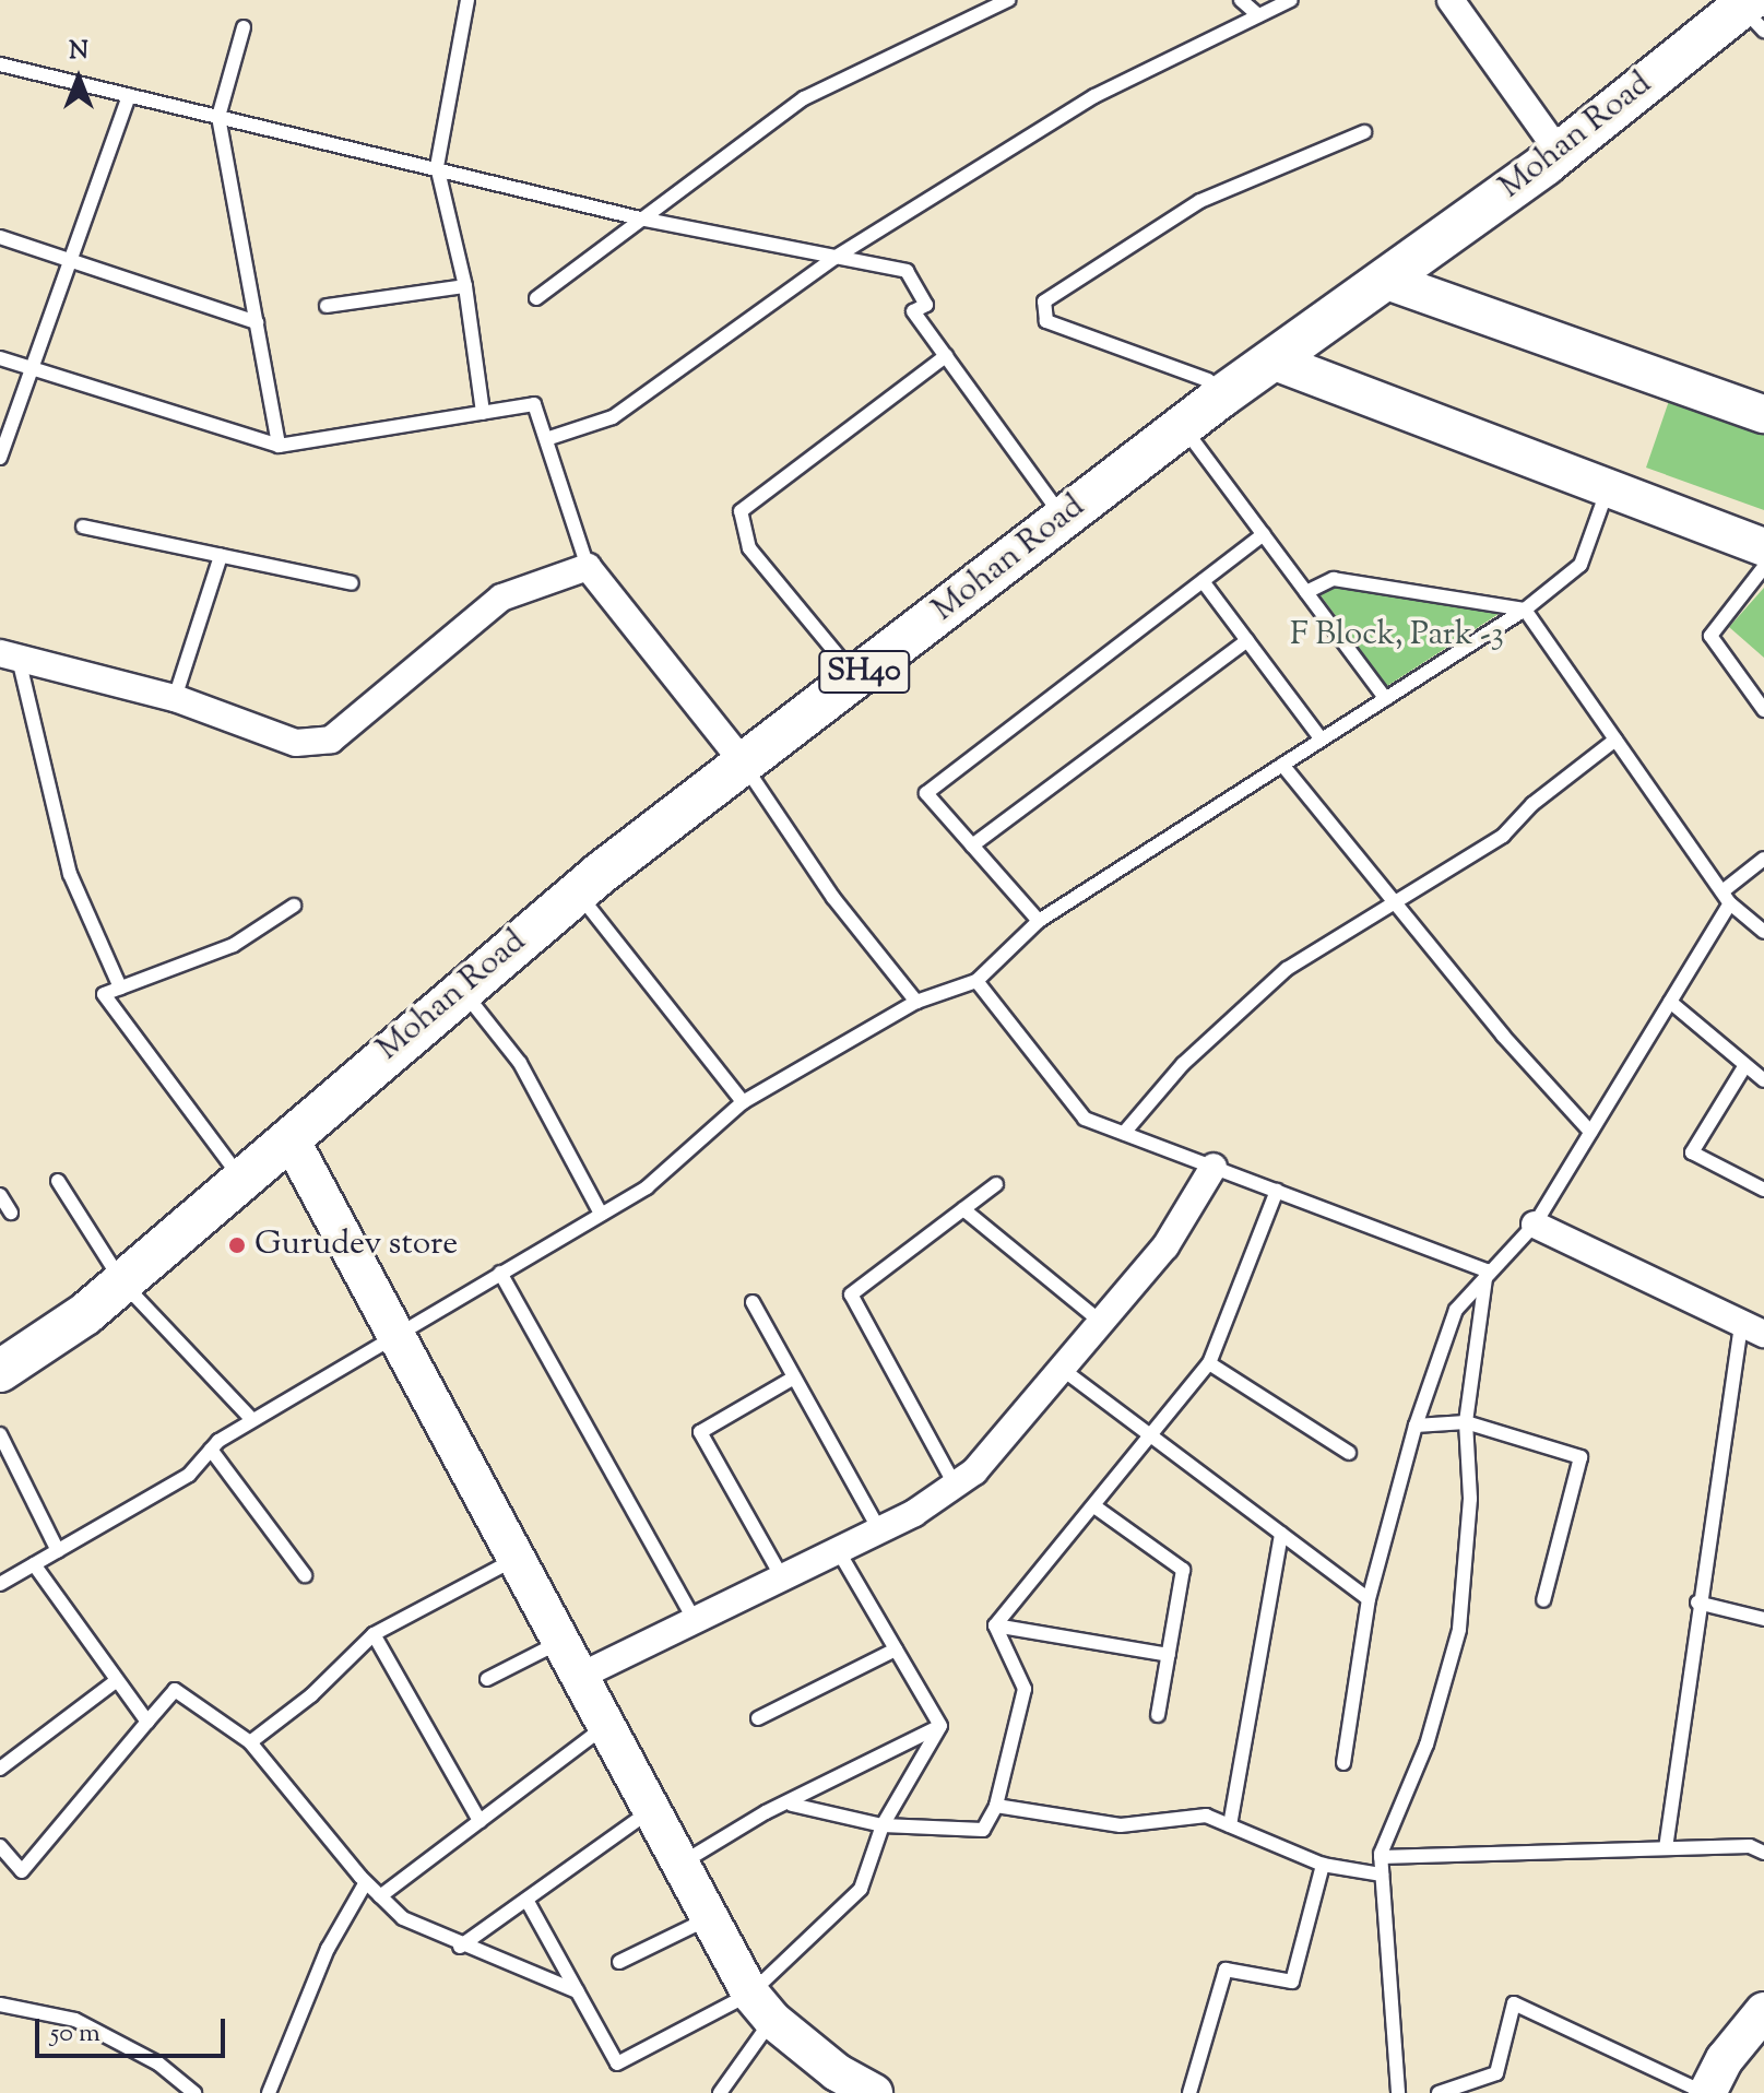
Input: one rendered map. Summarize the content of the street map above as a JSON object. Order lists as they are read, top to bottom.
{
  "streets": {
    "main road": ["Mohan Road", "SH40"]
  },
  "parks": ["F Block, Park -3"],
  "places": ["Gurudev store"],
  "scale_bar": "50 m",
  "north": "top"
}
